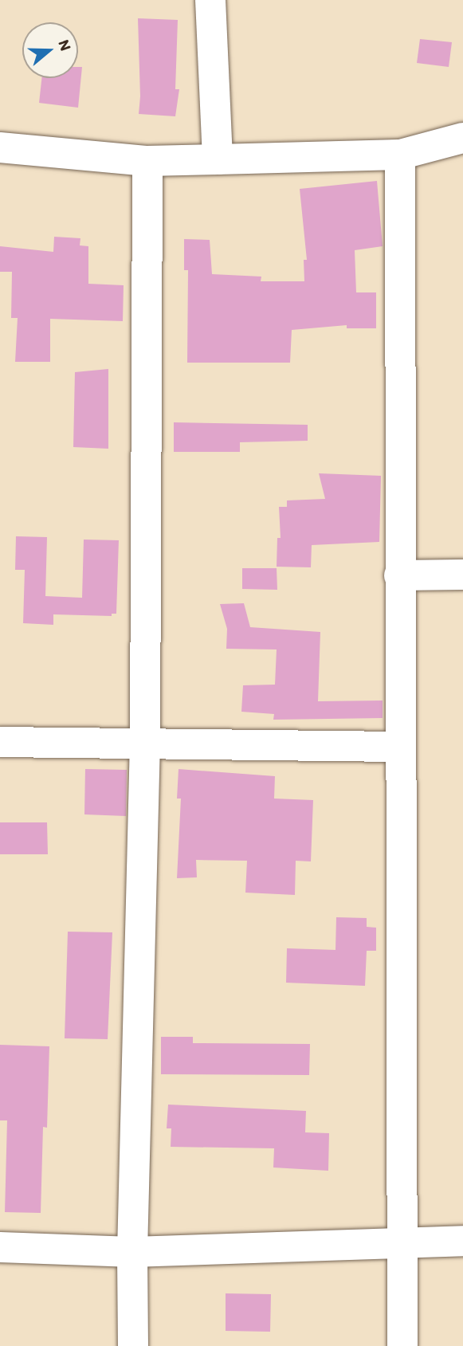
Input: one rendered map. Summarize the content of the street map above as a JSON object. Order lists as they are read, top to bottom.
{
  "north": "right"
}
